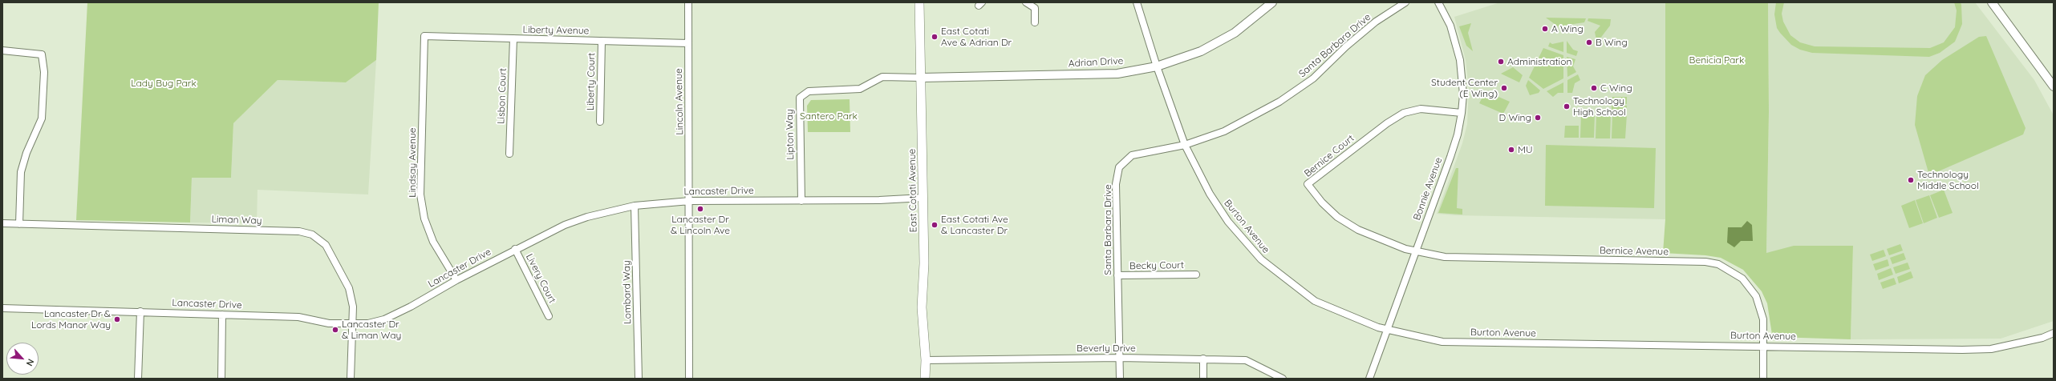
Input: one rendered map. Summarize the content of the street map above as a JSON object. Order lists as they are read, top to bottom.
{
  "streets": {
    "main road": ["East Cotati Avenue"],
    "street": [
      "Liberty Avenue",
      "Santa Barbara Drive",
      "Adrian Drive",
      "Liberty Court",
      "Lisbon Court",
      "Lincoln Avenue",
      "Lipton Way",
      "Bernice Court",
      "Lindsay Avenue",
      "Bonnie Avenue",
      "Lancaster Drive",
      "Liman Way",
      "Burton Avenue",
      "Bernice Avenue",
      "Becky Court",
      "Livery Court",
      "Lombard Way",
      "Beverly Drive"
    ]
  },
  "crossings": [
    ["Liberty Avenue", "Liberty Court"],
    ["Liberty Avenue", "Lisbon Court"],
    ["Liberty Avenue", "Lincoln Avenue"],
    ["Liberty Avenue", "Lindsay Avenue"],
    ["Santa Barbara Drive", "Burton Avenue"],
    ["Santa Barbara Drive", "Becky Court"],
    ["Santa Barbara Drive", "Beverly Drive"],
    ["Adrian Drive", "Lipton Way"],
    ["Adrian Drive", "East Cotati Avenue"],
    ["Adrian Drive", "Burton Avenue"],
    ["Lincoln Avenue", "Lancaster Drive"],
    ["Lipton Way", "East Cotati Avenue"],
    ["Lipton Way", "Lancaster Drive"],
    ["Bernice Court", "Bonnie Avenue"],
    ["Bernice Court", "Bernice Avenue"],
    ["Lindsay Avenue", "Lancaster Drive"],
    ["Bonnie Avenue", "Burton Avenue"],
    ["Bonnie Avenue", "Bernice Avenue"],
    ["East Cotati Avenue", "Lancaster Drive"],
    ["East Cotati Avenue", "Beverly Drive"],
    ["Lancaster Drive", "Liman Way"],
    ["Lancaster Drive", "Livery Court"],
    ["Lancaster Drive", "Lombard Way"],
    ["Burton Avenue", "Bernice Avenue"]
  ],
  "parks": ["Benicia Park", "Lady Bug Park", "Santero Park"],
  "places": [
    "A Wing",
    "East Cotati Ave & Adrian Dr",
    "B Wing",
    "Administration",
    "Student Center (E Wing)",
    "C Wing",
    "Technology High School",
    "D Wing",
    "MU",
    "Technology Middle School",
    "Lancaster Dr & Lincoln Ave",
    "East Cotati Ave & Lancaster Dr",
    "Lancaster Dr & Lords Manor Way",
    "Lancaster Dr & Liman Way"
  ],
  "north": "bottom right"
}
